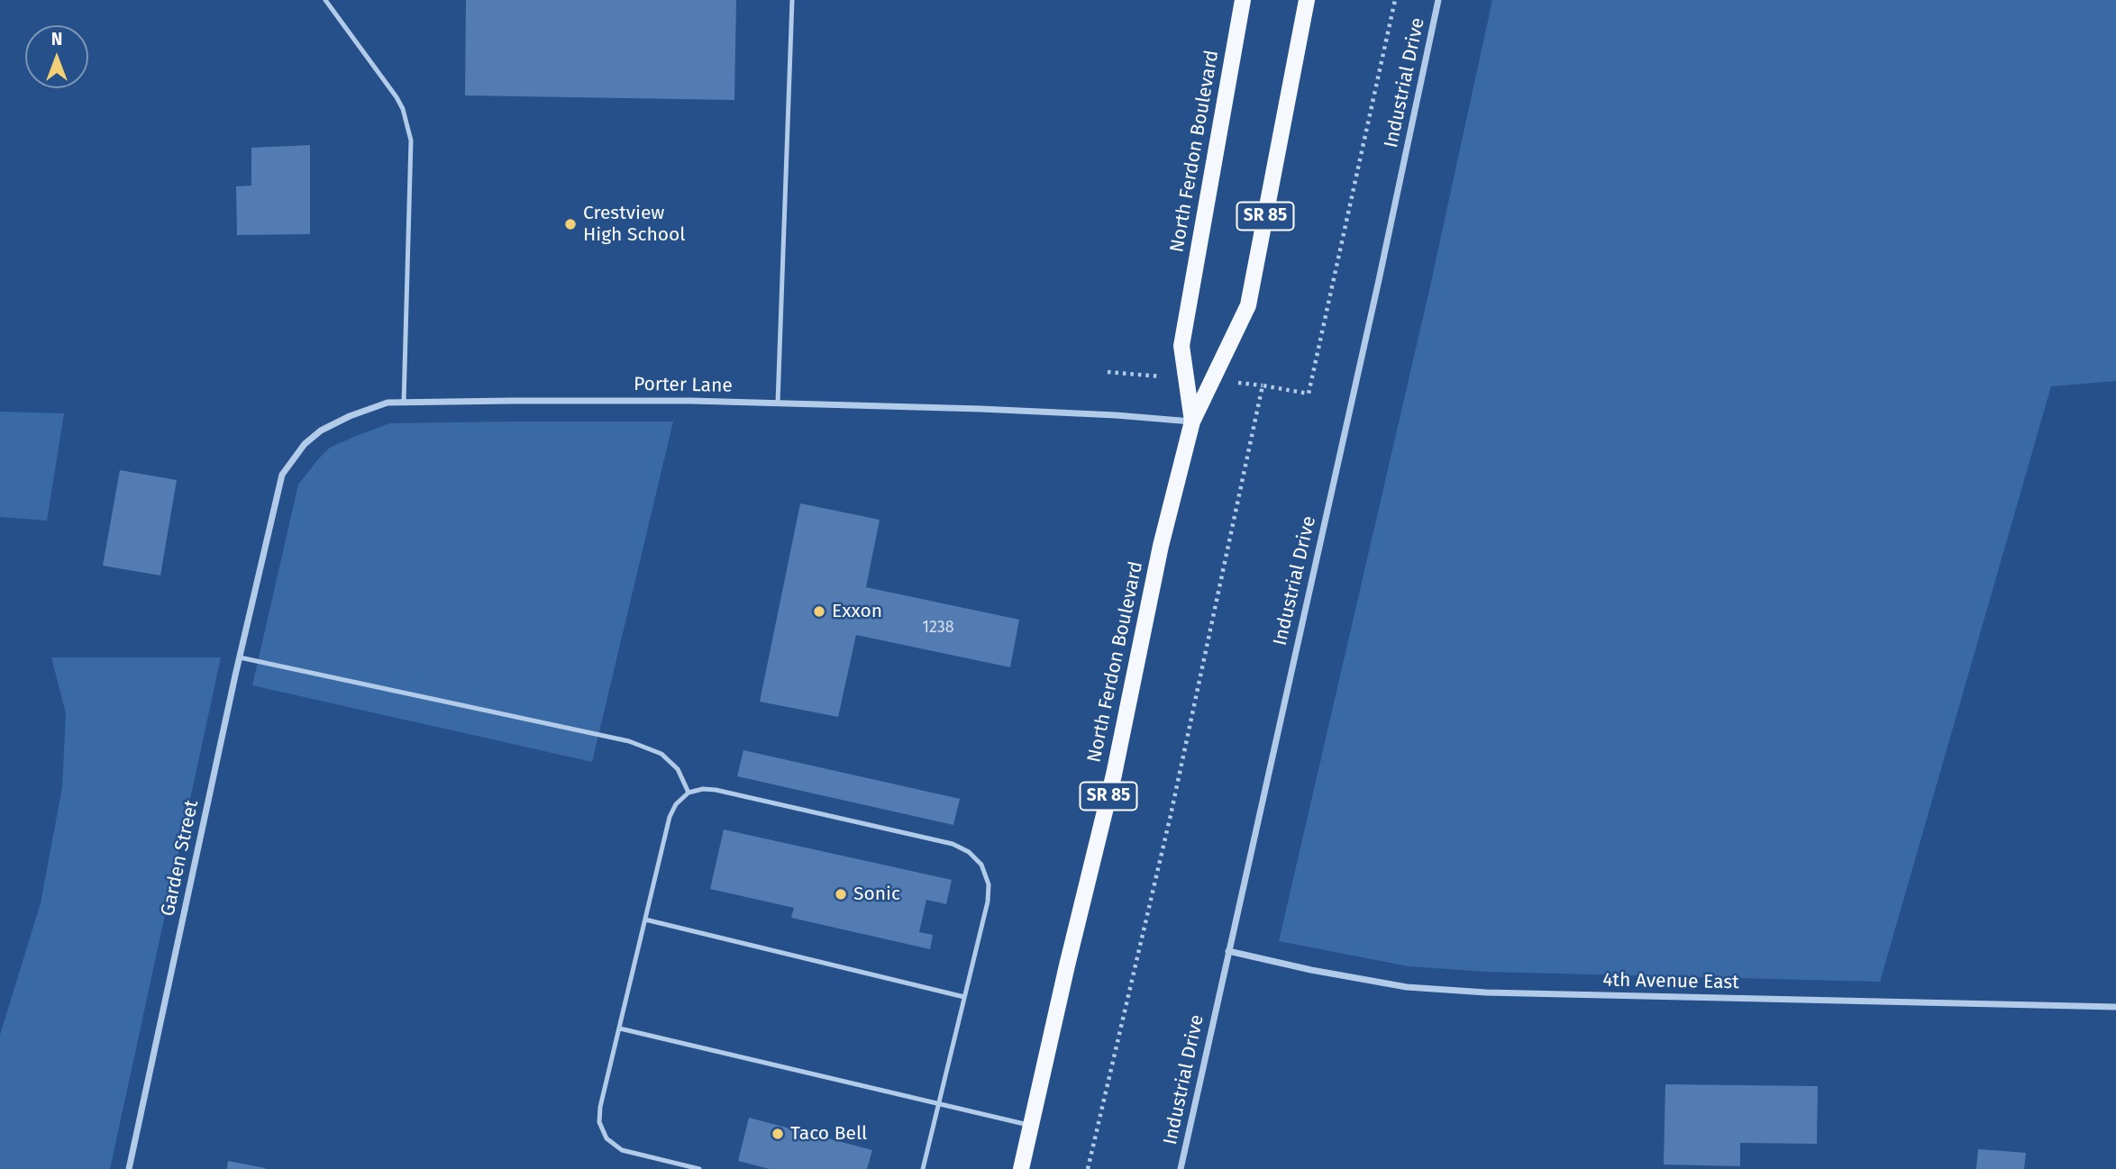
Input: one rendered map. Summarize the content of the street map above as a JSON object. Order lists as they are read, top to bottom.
{
  "streets": {
    "main road": ["North Ferdon Boulevard", "SR 85"],
    "street": [
      "Industrial Drive",
      "Porter Lane",
      "Garden Street",
      "4th Avenue East"
    ]
  },
  "crossings": [
    ["Industrial Drive", "4th Avenue East"],
    ["North Ferdon Boulevard", "Porter Lane"],
    ["Porter Lane", "Garden Street"]
  ],
  "places": [
    "Crestview High School",
    "Exxon",
    "Sonic",
    "Taco Bell"
  ],
  "house_numbers": ["1238"],
  "north": "top"
}
